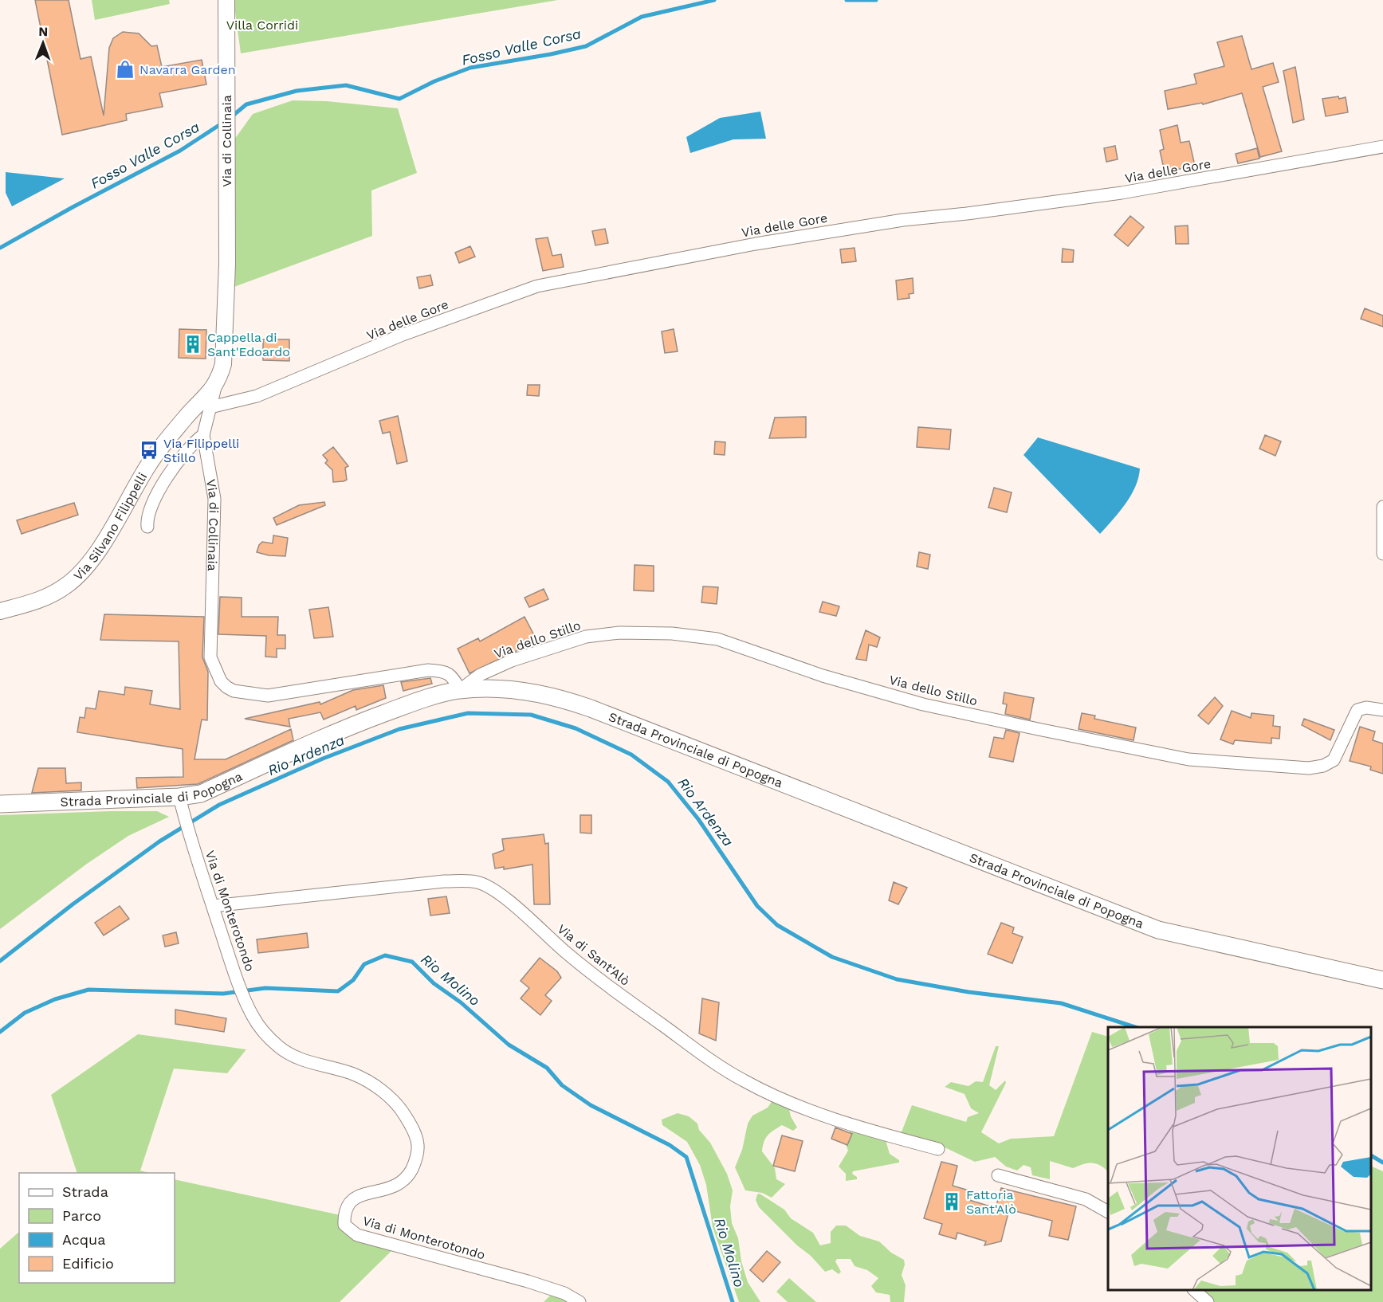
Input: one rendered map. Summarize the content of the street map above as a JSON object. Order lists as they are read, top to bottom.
{
  "streets": {
    "main road": ["Strada Provinciale di Popogna"],
    "street": [
      "Via di Collinaia",
      "Via delle Gore",
      "Via Silvano Filippelli",
      "Via dello Stillo",
      "Via di Monterotondo",
      "Via di Sant'Alò"
    ]
  },
  "crossings": [
    ["Via di Collinaia", "Via delle Gore"],
    ["Via di Collinaia", "Via Silvano Filippelli"],
    ["Via di Collinaia", "Via dello Stillo"],
    ["Via di Collinaia", "Strada Provinciale di Popogna"],
    ["Via dello Stillo", "Strada Provinciale di Popogna"],
    ["Strada Provinciale di Popogna", "Via di Monterotondo"],
    ["Via di Monterotondo", "Via di Sant'Alò"]
  ],
  "water": ["Fosso Valle Corsa", "Rio Ardenza", "Rio Molino"],
  "parks": ["Villa Corridi"],
  "places": {
    "shop": ["Navarra Garden"],
    "building": ["Cappella di Sant'Edoardo", "Fattoria Sant'Alò"],
    "bus stop": ["Via Filippelli Stillo"]
  },
  "legend": [
    "Strada",
    "Parco",
    "Acqua",
    "Edificio"
  ],
  "north": "top"
}
